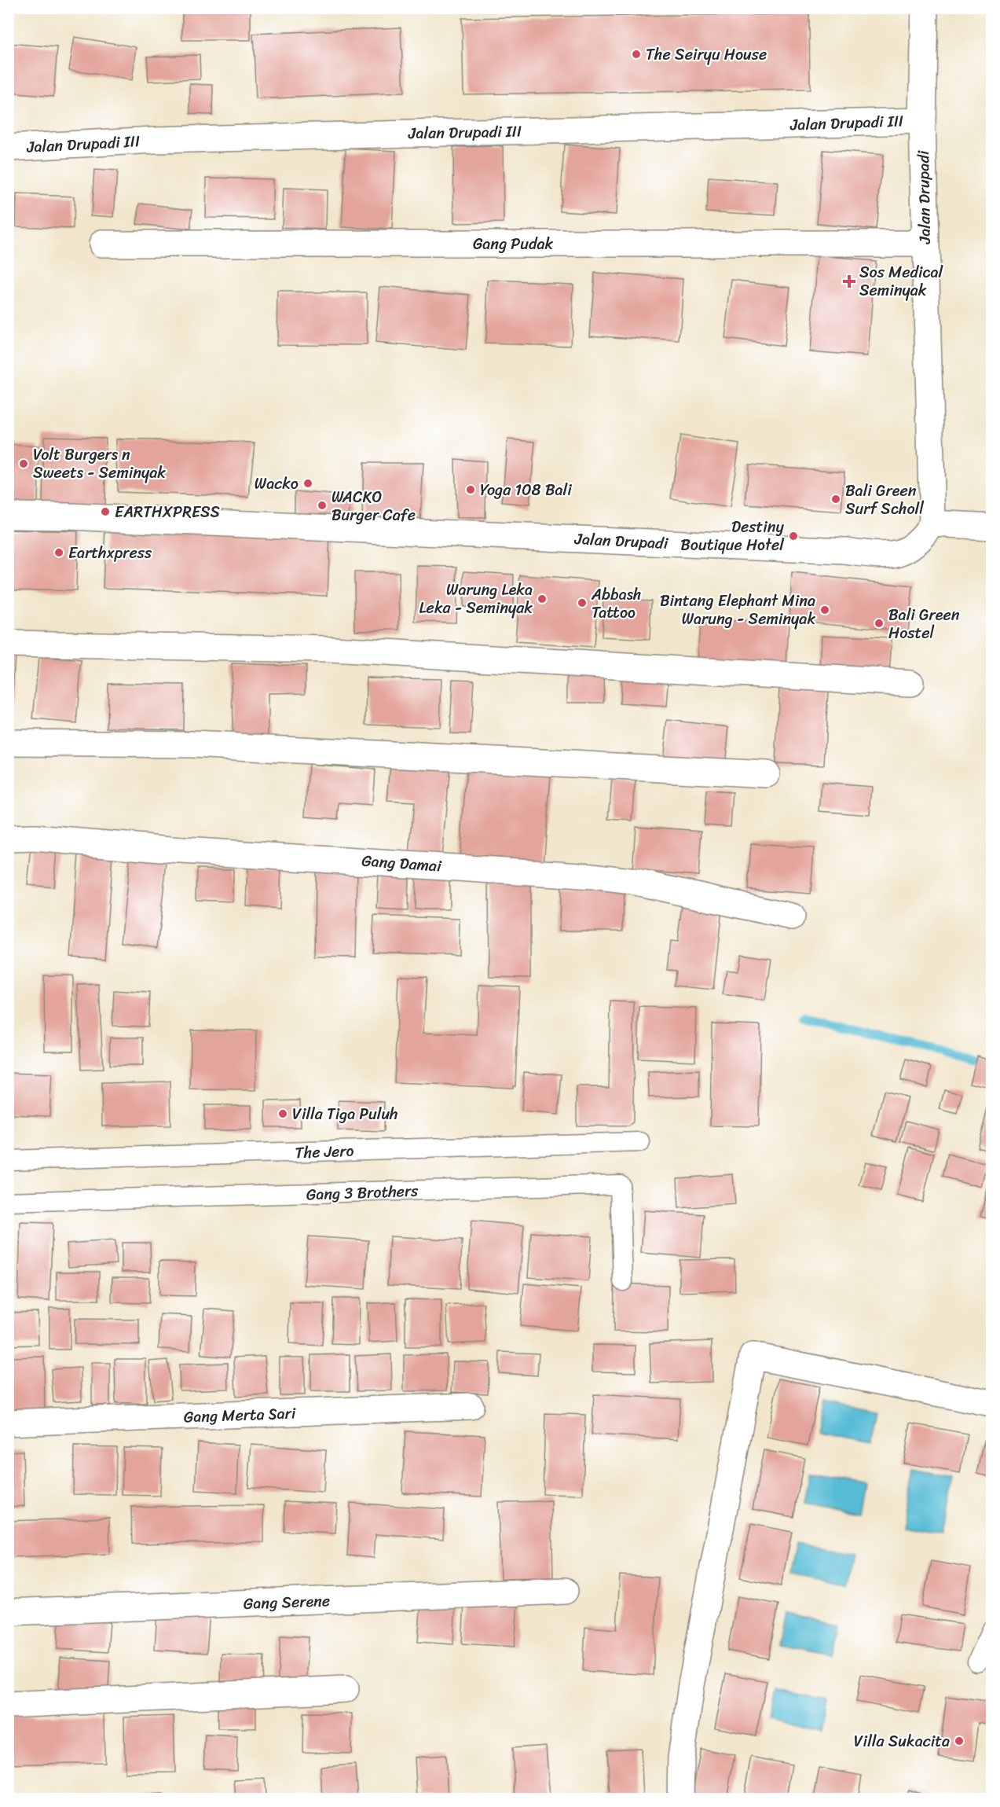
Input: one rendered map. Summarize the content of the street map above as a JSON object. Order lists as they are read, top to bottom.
{
  "streets": {
    "street": [
      "Jalan Drupadi III",
      "Jalan Drupadi",
      "Gang Pudak",
      "Gang Damai",
      "Gang Merta Sari",
      "Gang Serene"
    ],
    "lane": ["The Jero", "Gang 3 Brothers"]
  },
  "crossings": [
    ["Jalan Drupadi III", "Jalan Drupadi"],
    ["Jalan Drupadi", "Gang Pudak"]
  ],
  "places": {
    "other": [
      "The Seiryu House",
      "Volt Burgers n Sweets - Seminyak",
      "Wacko",
      "Yoga 108 Bali",
      "Bali Green Surf Scholl",
      "WACKO Burger Cafe",
      "EARTHXPRESS",
      "Destiny Boutique Hotel",
      "Earthxpress",
      "Warung Leka Leka - Seminyak",
      "Abbash Tattoo",
      "Bintang Elephant Mina Warung - Seminyak",
      "Bali Green Hostel",
      "Villa Tiga Puluh",
      "Villa Sukacita"
    ],
    "health": ["Sos Medical Seminyak"]
  }
}
